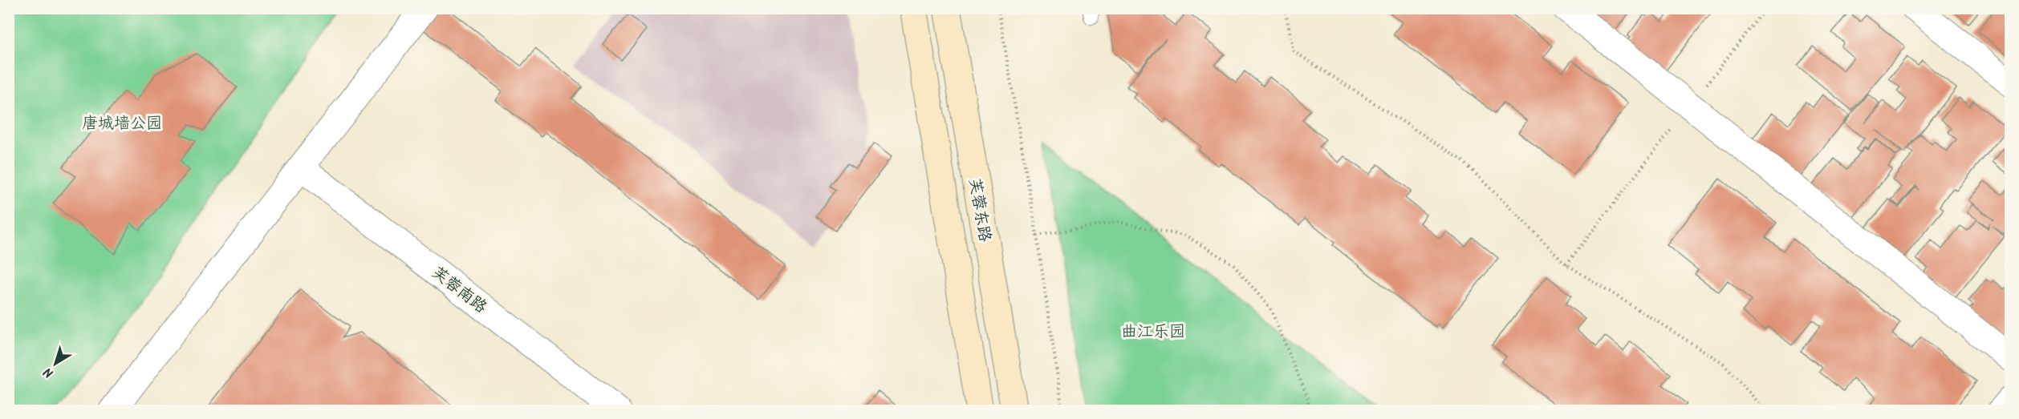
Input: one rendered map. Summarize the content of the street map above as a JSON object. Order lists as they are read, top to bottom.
{
  "streets": {
    "main road": ["芙蓉东路"],
    "street": ["芙蓉南路"]
  },
  "parks": ["唐城墙公园", "曲江乐园"],
  "north": "bottom left"
}
